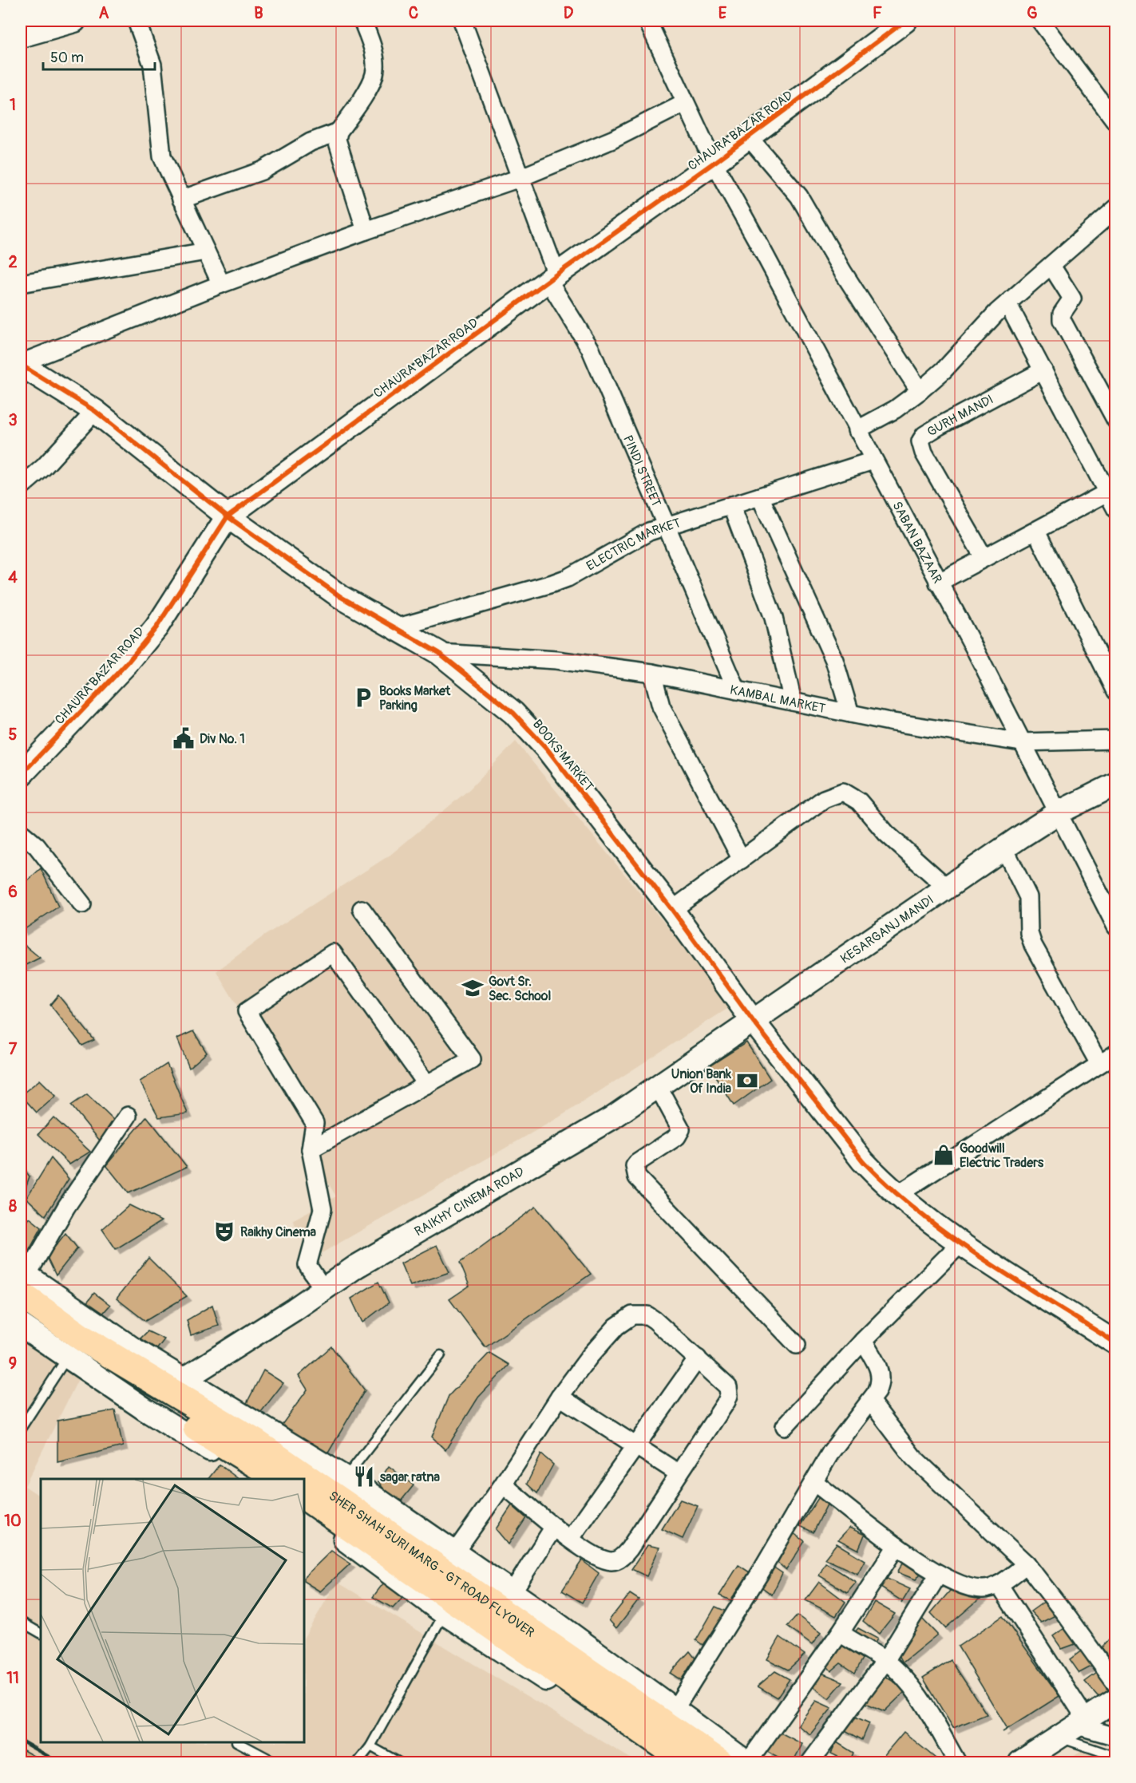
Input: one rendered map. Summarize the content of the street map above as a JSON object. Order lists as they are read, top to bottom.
{
  "streets": {
    "main road": ["SHER SHAH SURI MARG - GT ROAD FLYOVER"],
    "street": [
      "CHAURA BAZAR ROAD",
      "GURH MANDI",
      "PINDI STREET",
      "SABAN BAZAAR",
      "ELECTRIC MARKET",
      "KAMBAL MARKET",
      "BOOKS MARKET",
      "KESARGANJ MANDI",
      "RAIKHY CINEMA ROAD"
    ]
  },
  "crossings": [
    ["CHAURA BAZAR ROAD", "PINDI STREET"],
    ["CHAURA BAZAR ROAD", "SABAN BAZAAR"],
    ["CHAURA BAZAR ROAD", "BOOKS MARKET"],
    ["PINDI STREET", "ELECTRIC MARKET"],
    ["PINDI STREET", "KAMBAL MARKET"],
    ["SABAN BAZAAR", "ELECTRIC MARKET"],
    ["SABAN BAZAAR", "KAMBAL MARKET"],
    ["SABAN BAZAAR", "KESARGANJ MANDI"],
    ["ELECTRIC MARKET", "BOOKS MARKET"],
    ["KAMBAL MARKET", "BOOKS MARKET"],
    ["BOOKS MARKET", "KESARGANJ MANDI"],
    ["BOOKS MARKET", "RAIKHY CINEMA ROAD"],
    ["KESARGANJ MANDI", "RAIKHY CINEMA ROAD"]
  ],
  "places": {
    "parking": ["Books Market Parking"],
    "public building": ["Div No. 1"],
    "school or university": ["Govt Sr. Sec. School"],
    "bank": ["Union Bank Of India"],
    "shop": ["Goodwill Electric Traders"],
    "theatre": ["Raikhy Cinema"],
    "restaurant": ["sagar ratna"]
  },
  "scale_bar": "50 m",
  "grid": {
    "columns": [
      "A",
      "B",
      "C",
      "D",
      "E",
      "F",
      "G"
    ],
    "rows": [
      "1",
      "2",
      "3",
      "4",
      "5",
      "6",
      "7",
      "8",
      "9",
      "10",
      "11"
    ]
  }
}
